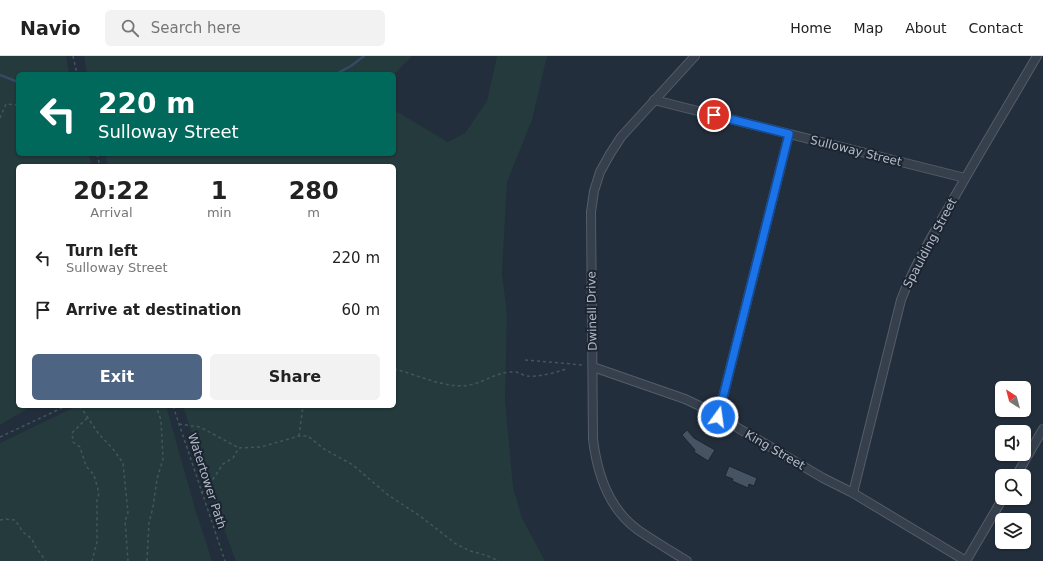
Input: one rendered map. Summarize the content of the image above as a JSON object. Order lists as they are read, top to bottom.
{
  "streets": {
    "street": [
      "Sulloway Street",
      "Spaulding Street",
      "Dwinell Drive",
      "King Street"
    ],
    "path": ["Watertower Path"]
  },
  "crossings": [
    ["Sulloway Street", "Spaulding Street"],
    ["Sulloway Street", "Dwinell Drive"],
    ["Spaulding Street", "King Street"],
    ["Dwinell Drive", "King Street"]
  ],
  "north": "top left",
  "page": {
    "header": "Navio",
    "search": "Search here",
    "nav": [
      "Home",
      "Map",
      "About",
      "Contact"
    ],
    "turn": ["220 m", "Sulloway Street"],
    "eta": [
      "20:22",
      "Arrival",
      "1",
      "min",
      "280",
      "m"
    ],
    "list": [
      {
        "name": "Turn left",
        "note": "Sulloway Street",
        "value": "220 m"
      },
      {
        "name": "Arrive at destination",
        "value": "60 m"
      }
    ],
    "buttons": ["Exit", "Share"]
  }
}
